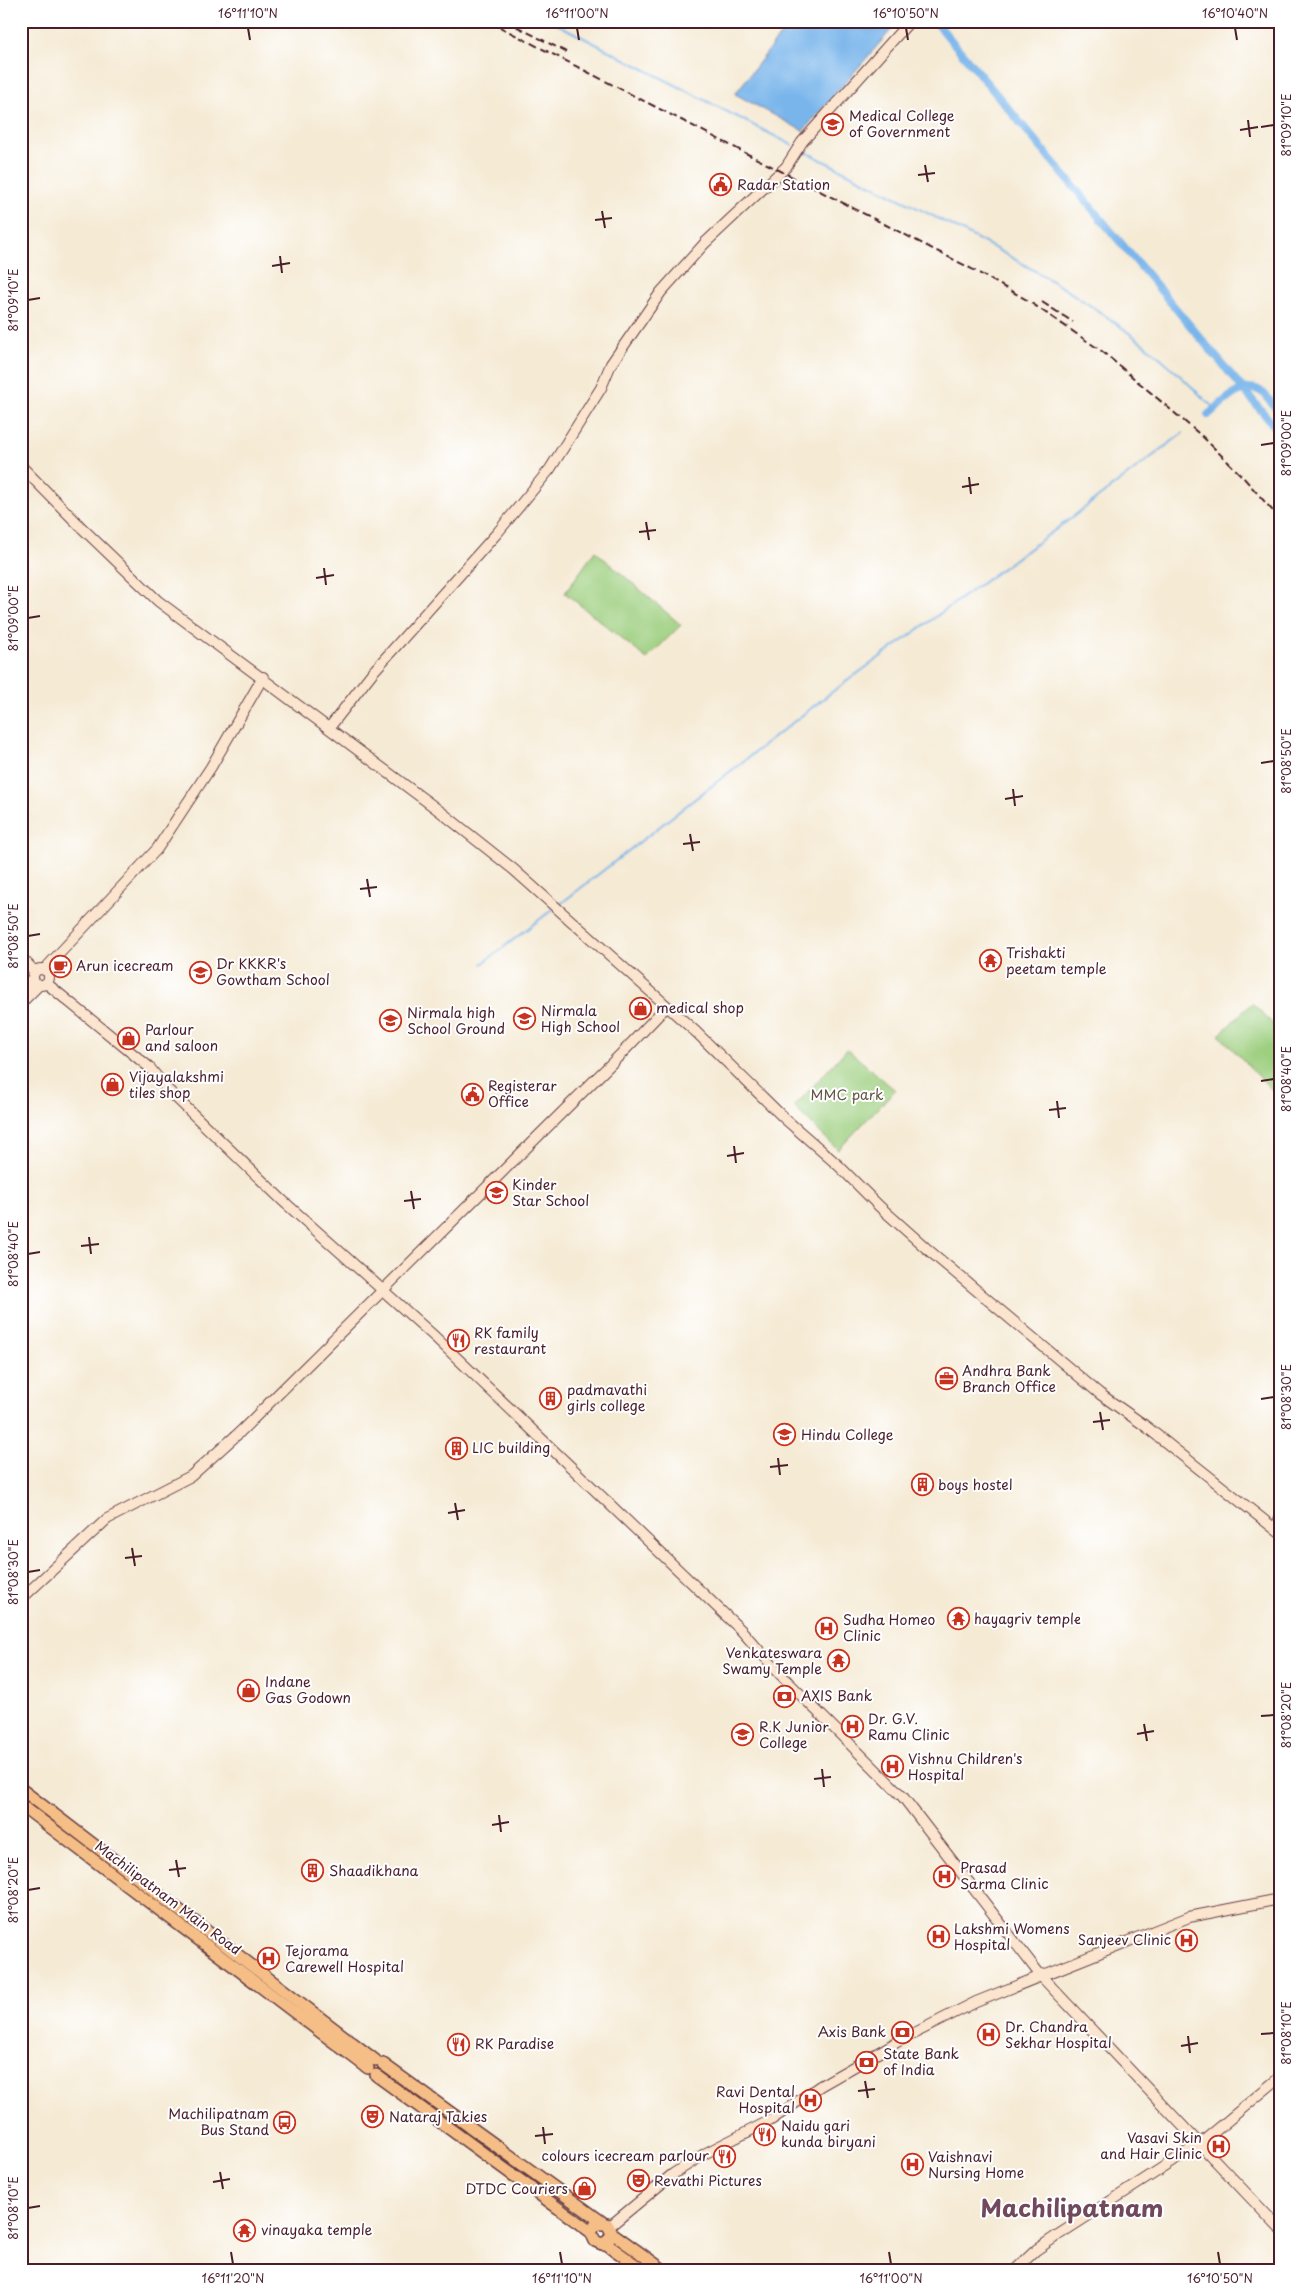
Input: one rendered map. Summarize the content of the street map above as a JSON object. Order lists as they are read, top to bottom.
{
  "streets": {
    "main road": ["Machilipatnam Main Road"]
  },
  "districts": ["Machilipatnam"],
  "parks": ["MMC park"],
  "places": {
    "school or university": [
      "Medical College of Government",
      "Dr KKKR's Gowtham School",
      "Nirmala High School",
      "Nirmala high School Ground",
      "Kinder Star School",
      "Hindu College",
      "R.K Junior College"
    ],
    "public building": ["Radar Station", "Registerar Office"],
    "temple": [
      "Trishakti peetam temple",
      "hayagriv temple",
      "Venkateswara Swamy Temple",
      "vinayaka temple"
    ],
    "cafe": ["Arun icecream"],
    "shop": [
      "medical shop",
      "Parlour and saloon",
      "Vijayalakshmi tiles shop",
      "Indane Gas Godown",
      "DTDC Couriers"
    ],
    "restaurant": [
      "RK family restaurant",
      "RK Paradise",
      "Naidu gari kunda biryani",
      "colours icecream parlour"
    ],
    "office": ["Andhra Bank Branch Office"],
    "building": [
      "padmavathi girls college",
      "LIC building",
      "boys hostel",
      "Shaadikhana"
    ],
    "hospital": [
      "Sudha Homeo Clinic",
      "Dr. G.V. Ramu Clinic",
      "Vishnu Children's Hospital",
      "Prasad Sarma Clinic",
      "Lakshmi Womens Hospital",
      "Sanjeev Clinic",
      "Tejorama Carewell Hospital",
      "Dr. Chandra Sekhar Hospital",
      "Ravi Dental Hospital",
      "Vasavi Skin and Hair Clinic",
      "Vaishnavi Nursing Home"
    ],
    "bank": ["AXIS Bank", "Axis Bank", "State Bank of India"],
    "theatre": ["Nataraj Takies", "Revathi Pictures"],
    "bus stop": ["Machilipatnam Bus Stand"]
  },
  "coordinates": [
    "16°11'10\"N",
    "16°11'00\"N",
    "16°10'50\"N",
    "16°10'40\"N",
    "81°09'10\"E",
    "81°09'00\"E",
    "81°08'50\"E",
    "81°08'40\"E",
    "81°08'30\"E",
    "81°08'20\"E",
    "81°08'10\"E",
    "16°11'20\"N"
  ]
}
